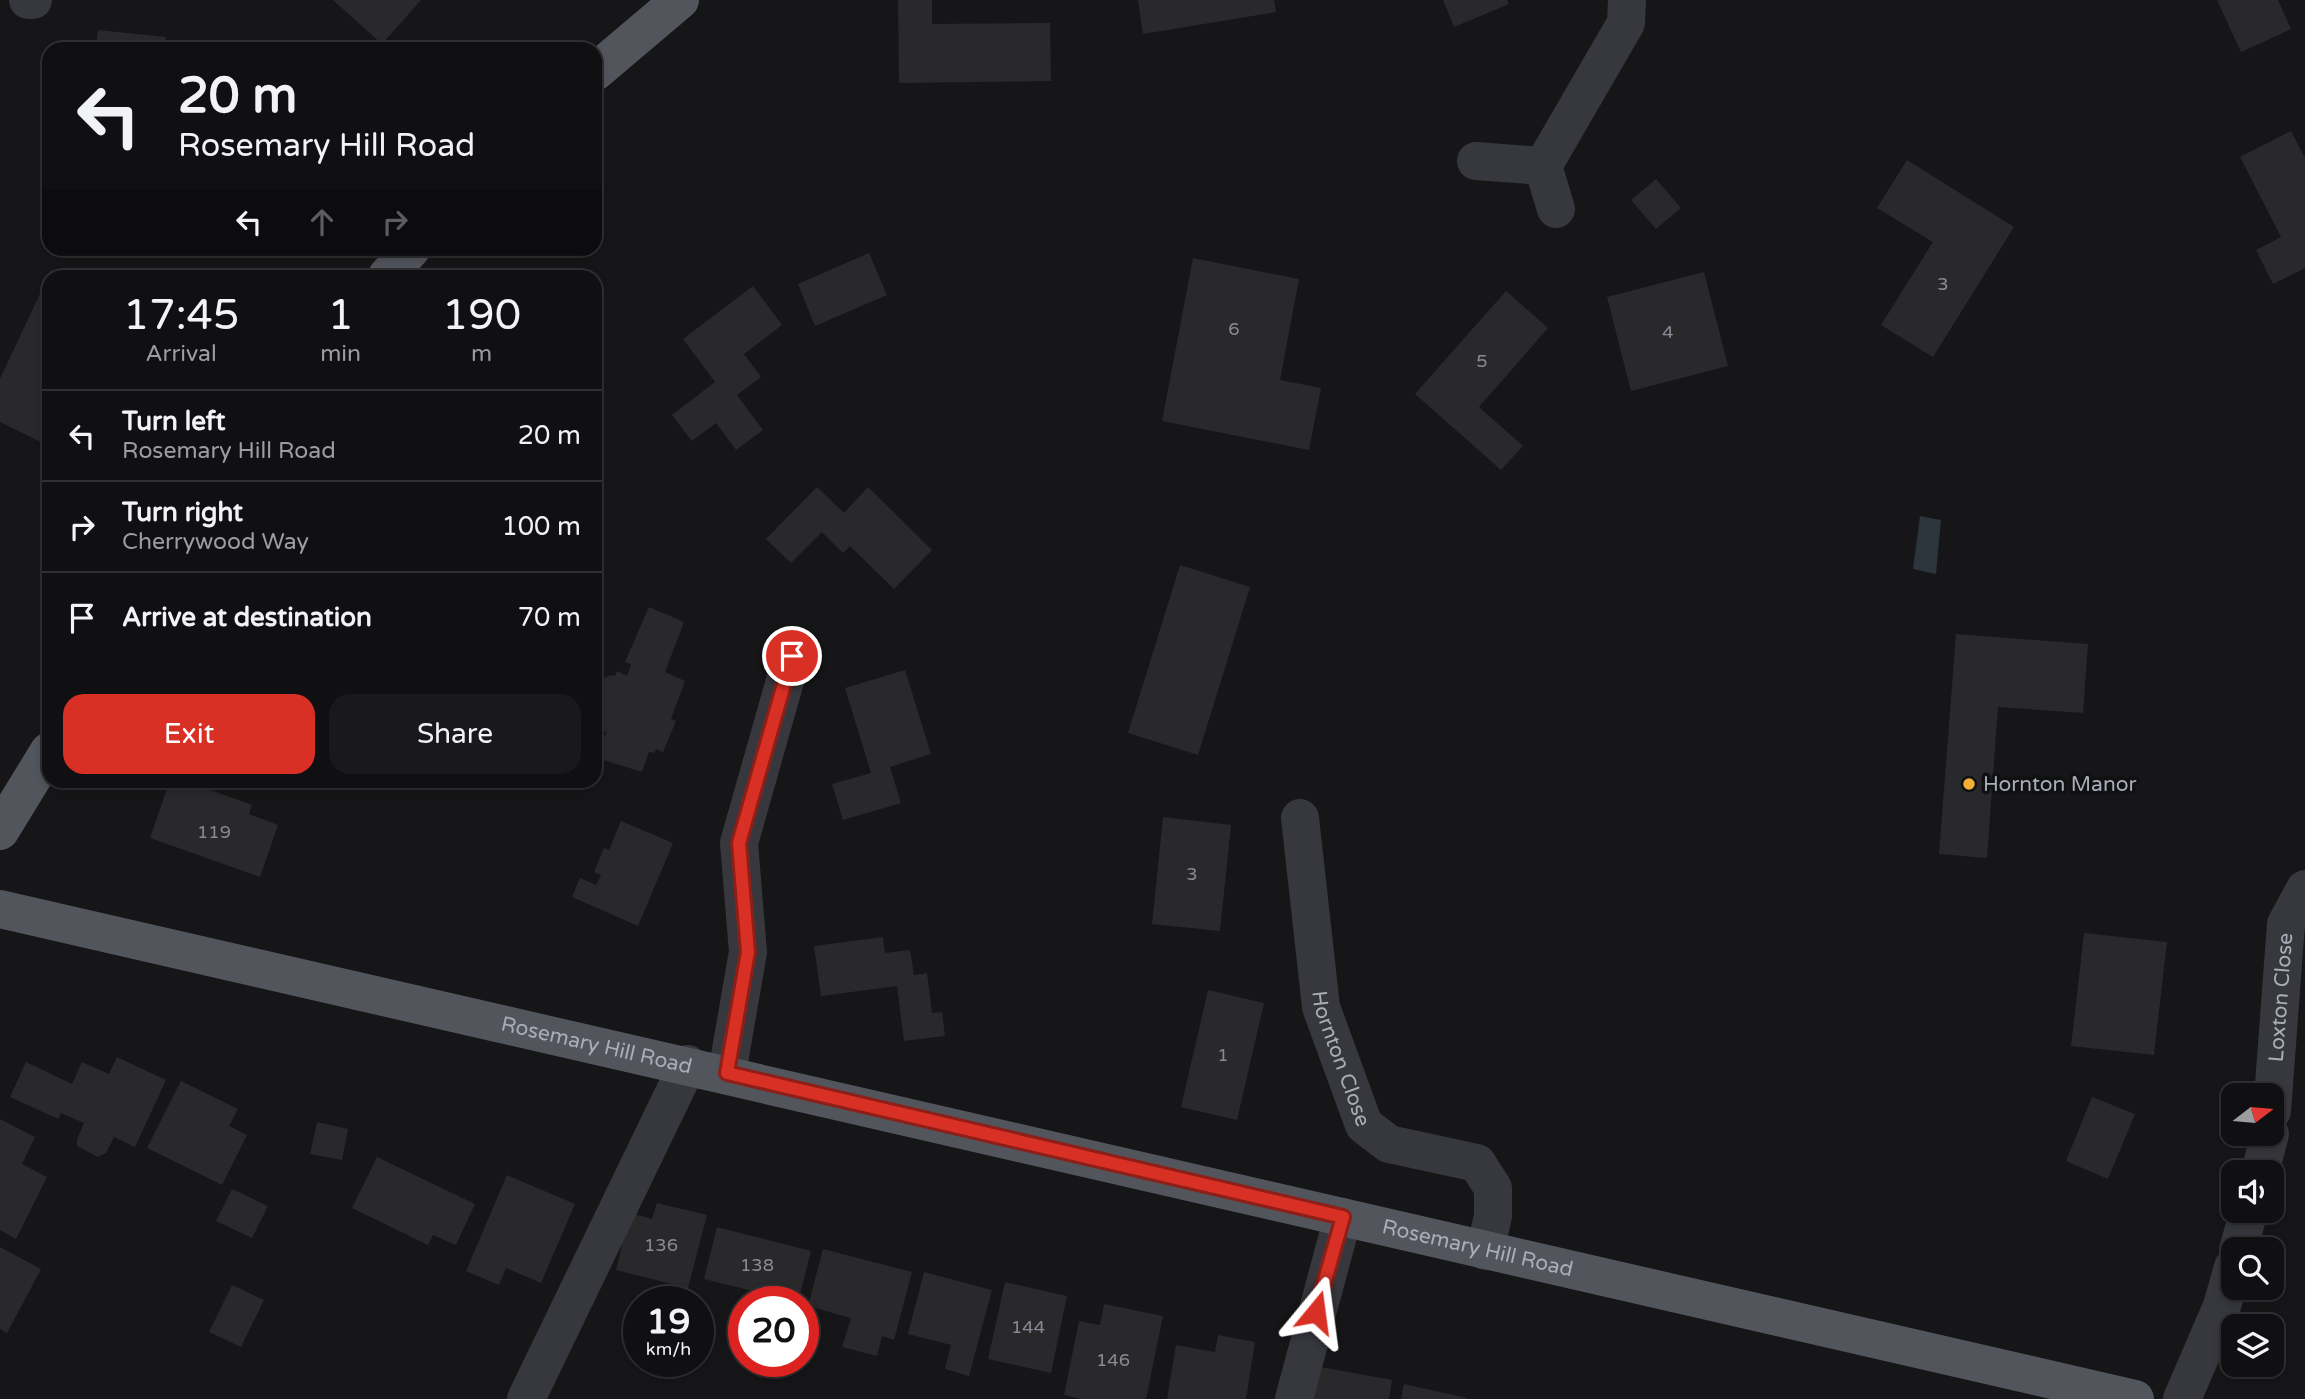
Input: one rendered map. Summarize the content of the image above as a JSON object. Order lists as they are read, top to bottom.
{
  "streets": {
    "main road": ["Rosemary Hill Road"],
    "street": ["Loxton Close", "Hornton Close"]
  },
  "crossings": [
    ["Rosemary Hill Road", "Hornton Close"]
  ],
  "places": ["Hornton Manor"],
  "house_numbers": [
    "3",
    "6",
    "4",
    "5",
    "119",
    "3",
    "1",
    "136",
    "138",
    "144",
    "146"
  ],
  "north": "right",
  "page": {
    "turn": ["20 m", "Rosemary Hill Road"],
    "eta": [
      "17:45",
      "Arrival",
      "1",
      "min",
      "190",
      "m"
    ],
    "list": [
      {
        "name": "Turn left",
        "note": "Rosemary Hill Road",
        "value": "20 m"
      },
      {
        "name": "Turn right",
        "note": "Cherrywood Way",
        "value": "100 m"
      },
      {
        "name": "Arrive at destination",
        "value": "70 m"
      }
    ],
    "buttons": ["Exit", "Share"],
    "speed": "19 km/h",
    "limit": "20"
  }
}
